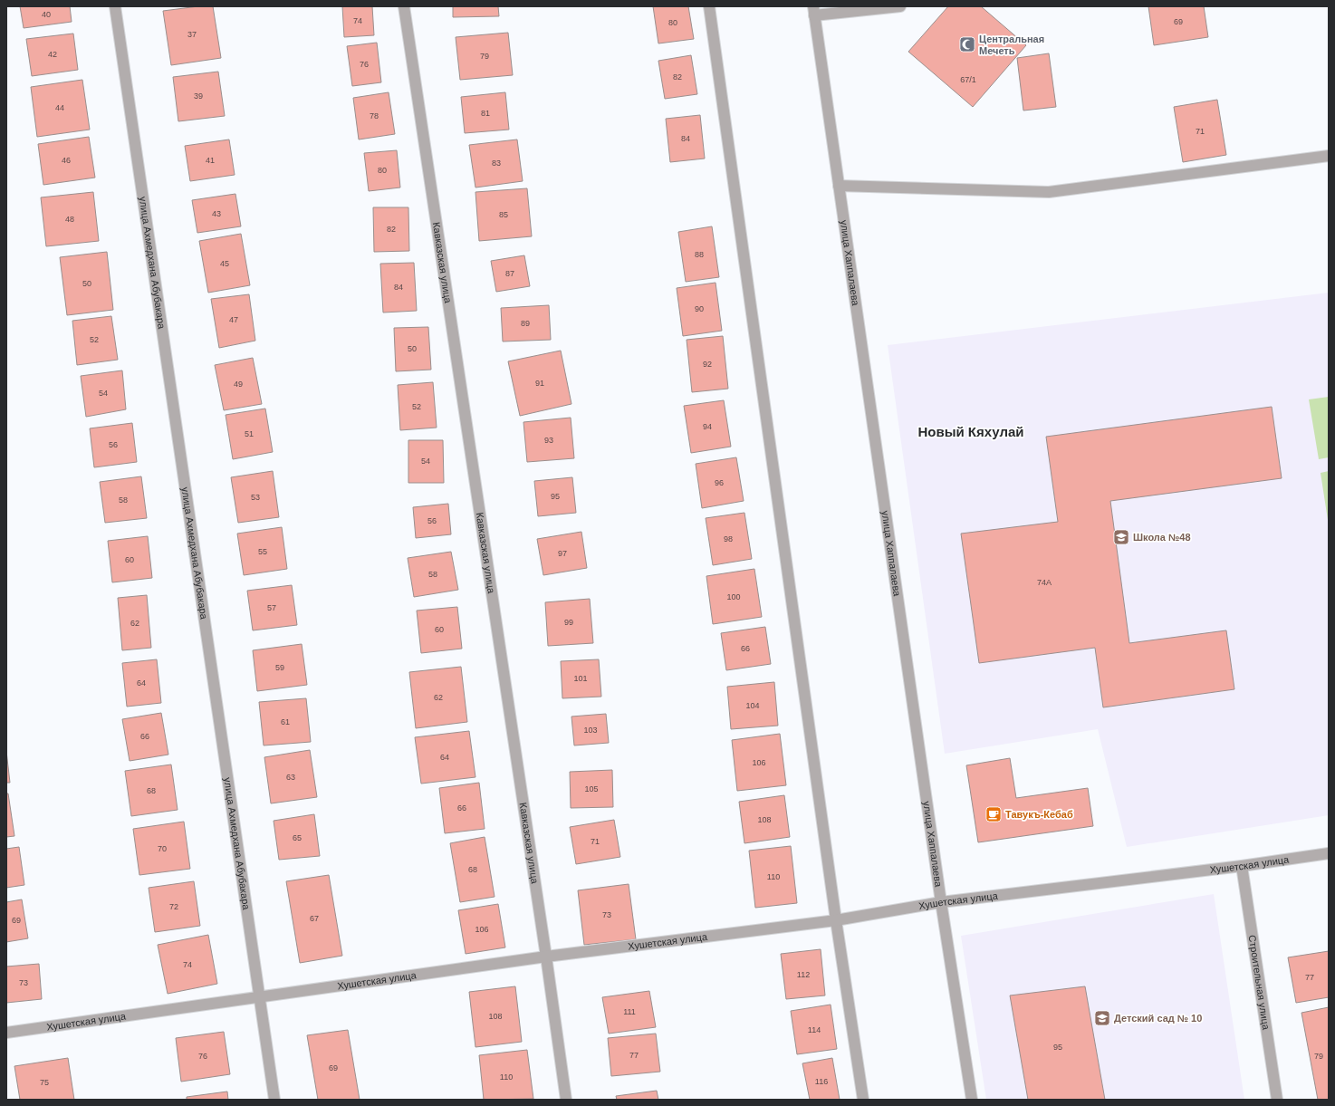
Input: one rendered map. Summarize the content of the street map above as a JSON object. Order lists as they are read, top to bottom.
{
  "streets": {
    "street": [
      "улица Ахмедхана Абубакара",
      "Кавказская улица",
      "улица Хаппалаева",
      "Хушетская улица",
      "Строительная улица"
    ]
  },
  "crossings": [
    ["улица Ахмедхана Абубакара", "Хушетская улица"],
    ["Кавказская улица", "Хушетская улица"],
    ["улица Хаппалаева", "Хушетская улица"],
    ["Хушетская улица", "Строительная улица"]
  ],
  "districts": ["Новый Кяхулай"],
  "places": {
    "mosque": ["Центральная Мечеть"],
    "school or university": ["Школа №48", "Детский сад № 10"],
    "cafe": ["Тавукъ-Кебаб"]
  },
  "house_numbers": [
    "40",
    "74",
    "69",
    "80",
    "37",
    "42",
    "79",
    "76",
    "82",
    "67/1",
    "39",
    "44",
    "81",
    "78",
    "71",
    "84",
    "46",
    "41",
    "83",
    "80",
    "43",
    "85",
    "48",
    "82",
    "88",
    "45",
    "87",
    "50",
    "84",
    "90",
    "47",
    "89",
    "52",
    "50",
    "92",
    "91",
    "49",
    "54",
    "52",
    "94",
    "51",
    "93",
    "56",
    "54",
    "96",
    "95",
    "53",
    "58",
    "56",
    "98",
    "55",
    "97",
    "60",
    "58",
    "74А",
    "100",
    "57",
    "99",
    "62",
    "60",
    "66",
    "59",
    "101",
    "64",
    "62",
    "104",
    "61",
    "103",
    "66",
    "64",
    "106",
    "63",
    "105",
    "68",
    "66",
    "108",
    "65",
    "71",
    "70",
    "68",
    "110",
    "72",
    "73",
    "67",
    "69",
    "106",
    "74",
    "112",
    "77",
    "73",
    "111",
    "108",
    "114",
    "95",
    "77",
    "76",
    "79",
    "69",
    "110",
    "116",
    "75"
  ]
}
